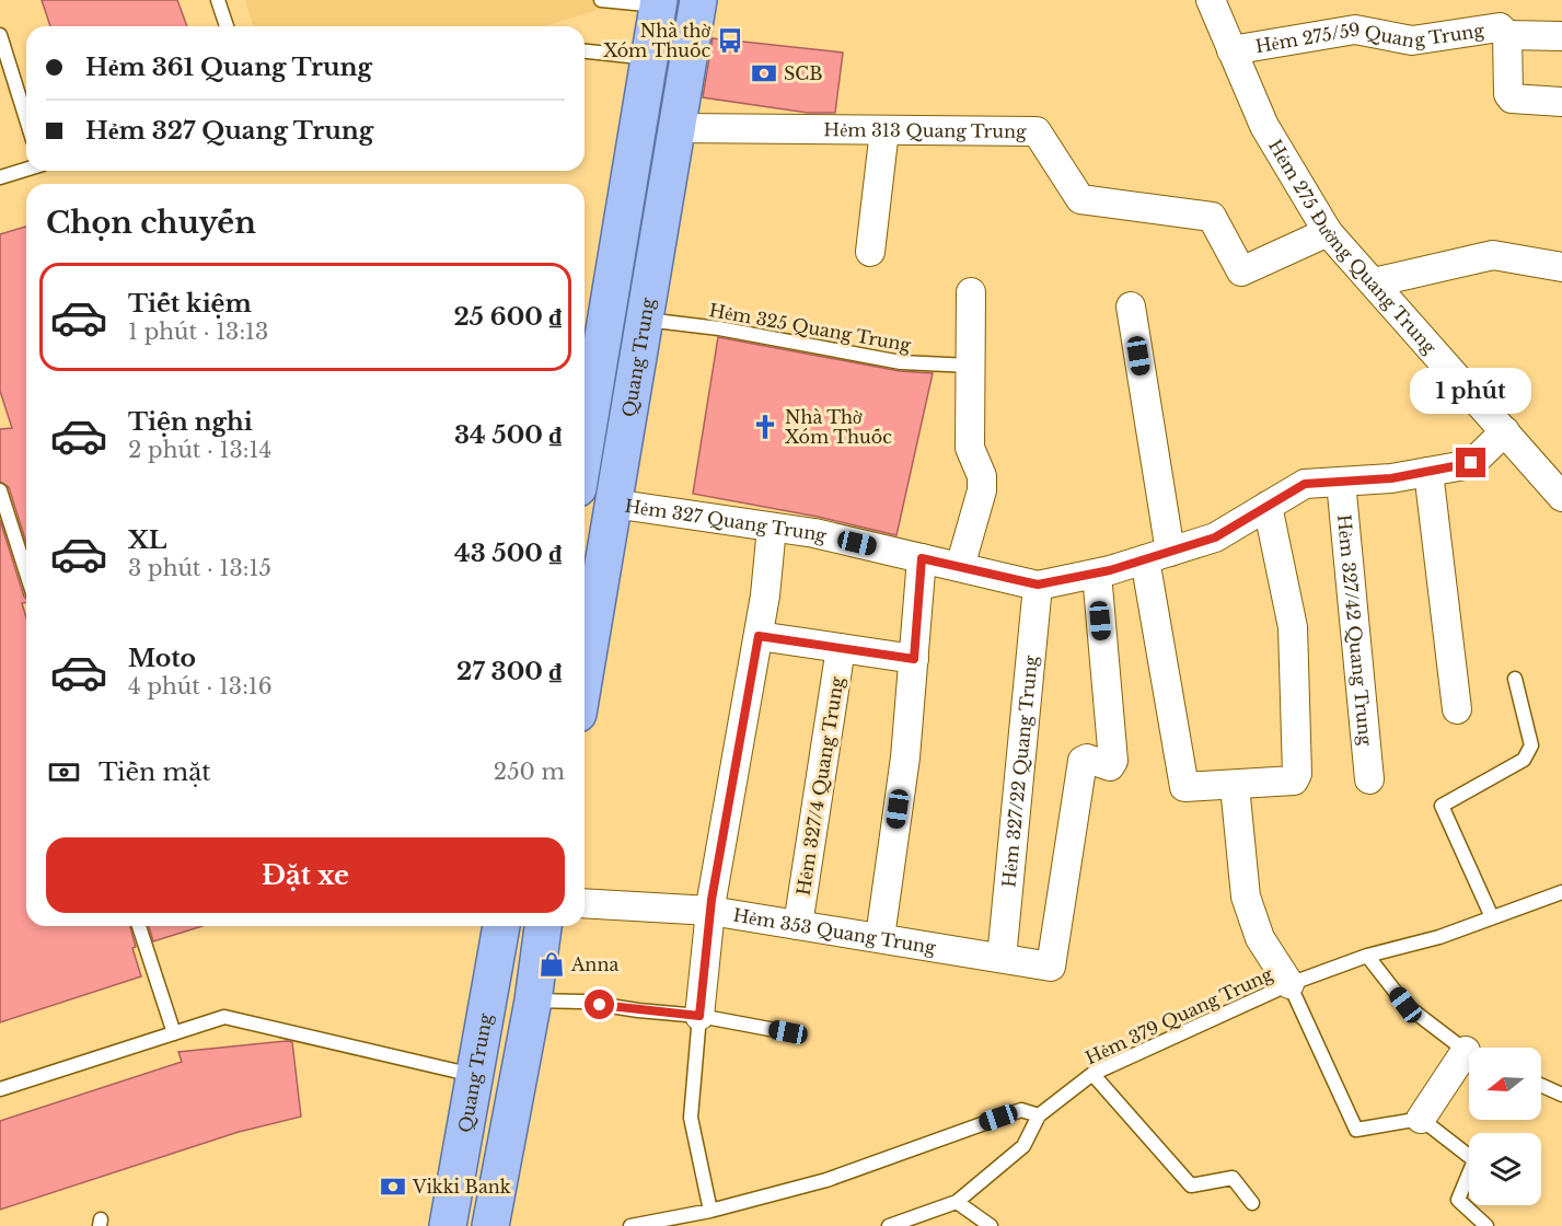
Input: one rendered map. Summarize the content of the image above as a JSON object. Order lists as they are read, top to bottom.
{
  "streets": {
    "main road": ["Quang Trung"],
    "street": [
      "Hẻm 275/59 Quang Trung",
      "Hẻm 313 Quang Trung",
      "Hẻm 275 Đường Quang Trung",
      "Hẻm 327 Quang Trung",
      "Hẻm 327/42 Quang Trung",
      "Hẻm 327/22 Quang Trung",
      "Hẻm 327/4 Quang Trung",
      "Hẻm 353 Quang Trung"
    ],
    "lane": ["Hẻm 325 Quang Trung", "Hẻm 379 Quang Trung"]
  },
  "crossings": [
    ["Hẻm 275/59 Quang Trung", "Hẻm 275 Đường Quang Trung"],
    ["Hẻm 313 Quang Trung", "Hẻm 275 Đường Quang Trung"],
    ["Hẻm 313 Quang Trung", "Quang Trung"],
    ["Hẻm 275 Đường Quang Trung", "Hẻm 327 Quang Trung"],
    ["Hẻm 325 Quang Trung", "Quang Trung"],
    ["Quang Trung", "Hẻm 327 Quang Trung"],
    ["Hẻm 327 Quang Trung", "Hẻm 327/42 Quang Trung"],
    ["Hẻm 327 Quang Trung", "Hẻm 327/22 Quang Trung"],
    ["Hẻm 327 Quang Trung", "Hẻm 353 Quang Trung"],
    ["Hẻm 327/22 Quang Trung", "Hẻm 353 Quang Trung"],
    ["Hẻm 327/4 Quang Trung", "Hẻm 353 Quang Trung"]
  ],
  "places": {
    "bus stop": ["Nhà thờ Xóm Thuốc"],
    "bank": ["SCB", "Vikki Bank"],
    "church": ["Nhà Thờ Xóm Thuốc"],
    "shop": ["Anna"]
  },
  "north": "left",
  "page": {
    "banner": ["Hẻm 361 Quang Trung", "Hẻm 327 Quang Trung"],
    "heading": "Chọn chuyến",
    "list": [
      {
        "name": "Tiết kiệm",
        "note": "1 phút · 13:13",
        "value": "25 600 ₫"
      },
      {
        "name": "Tiện nghi",
        "note": "2 phút · 13:14",
        "value": "34 500 ₫"
      },
      {
        "name": "XL",
        "note": "3 phút · 13:15",
        "value": "43 500 ₫"
      },
      {
        "name": "Moto",
        "note": "4 phút · 13:16",
        "value": "27 300 ₫"
      }
    ],
    "bubble": "1 phút",
    "pay": ["Tiền mặt", "250 m"],
    "buttons": "Đặt xe"
  }
}
